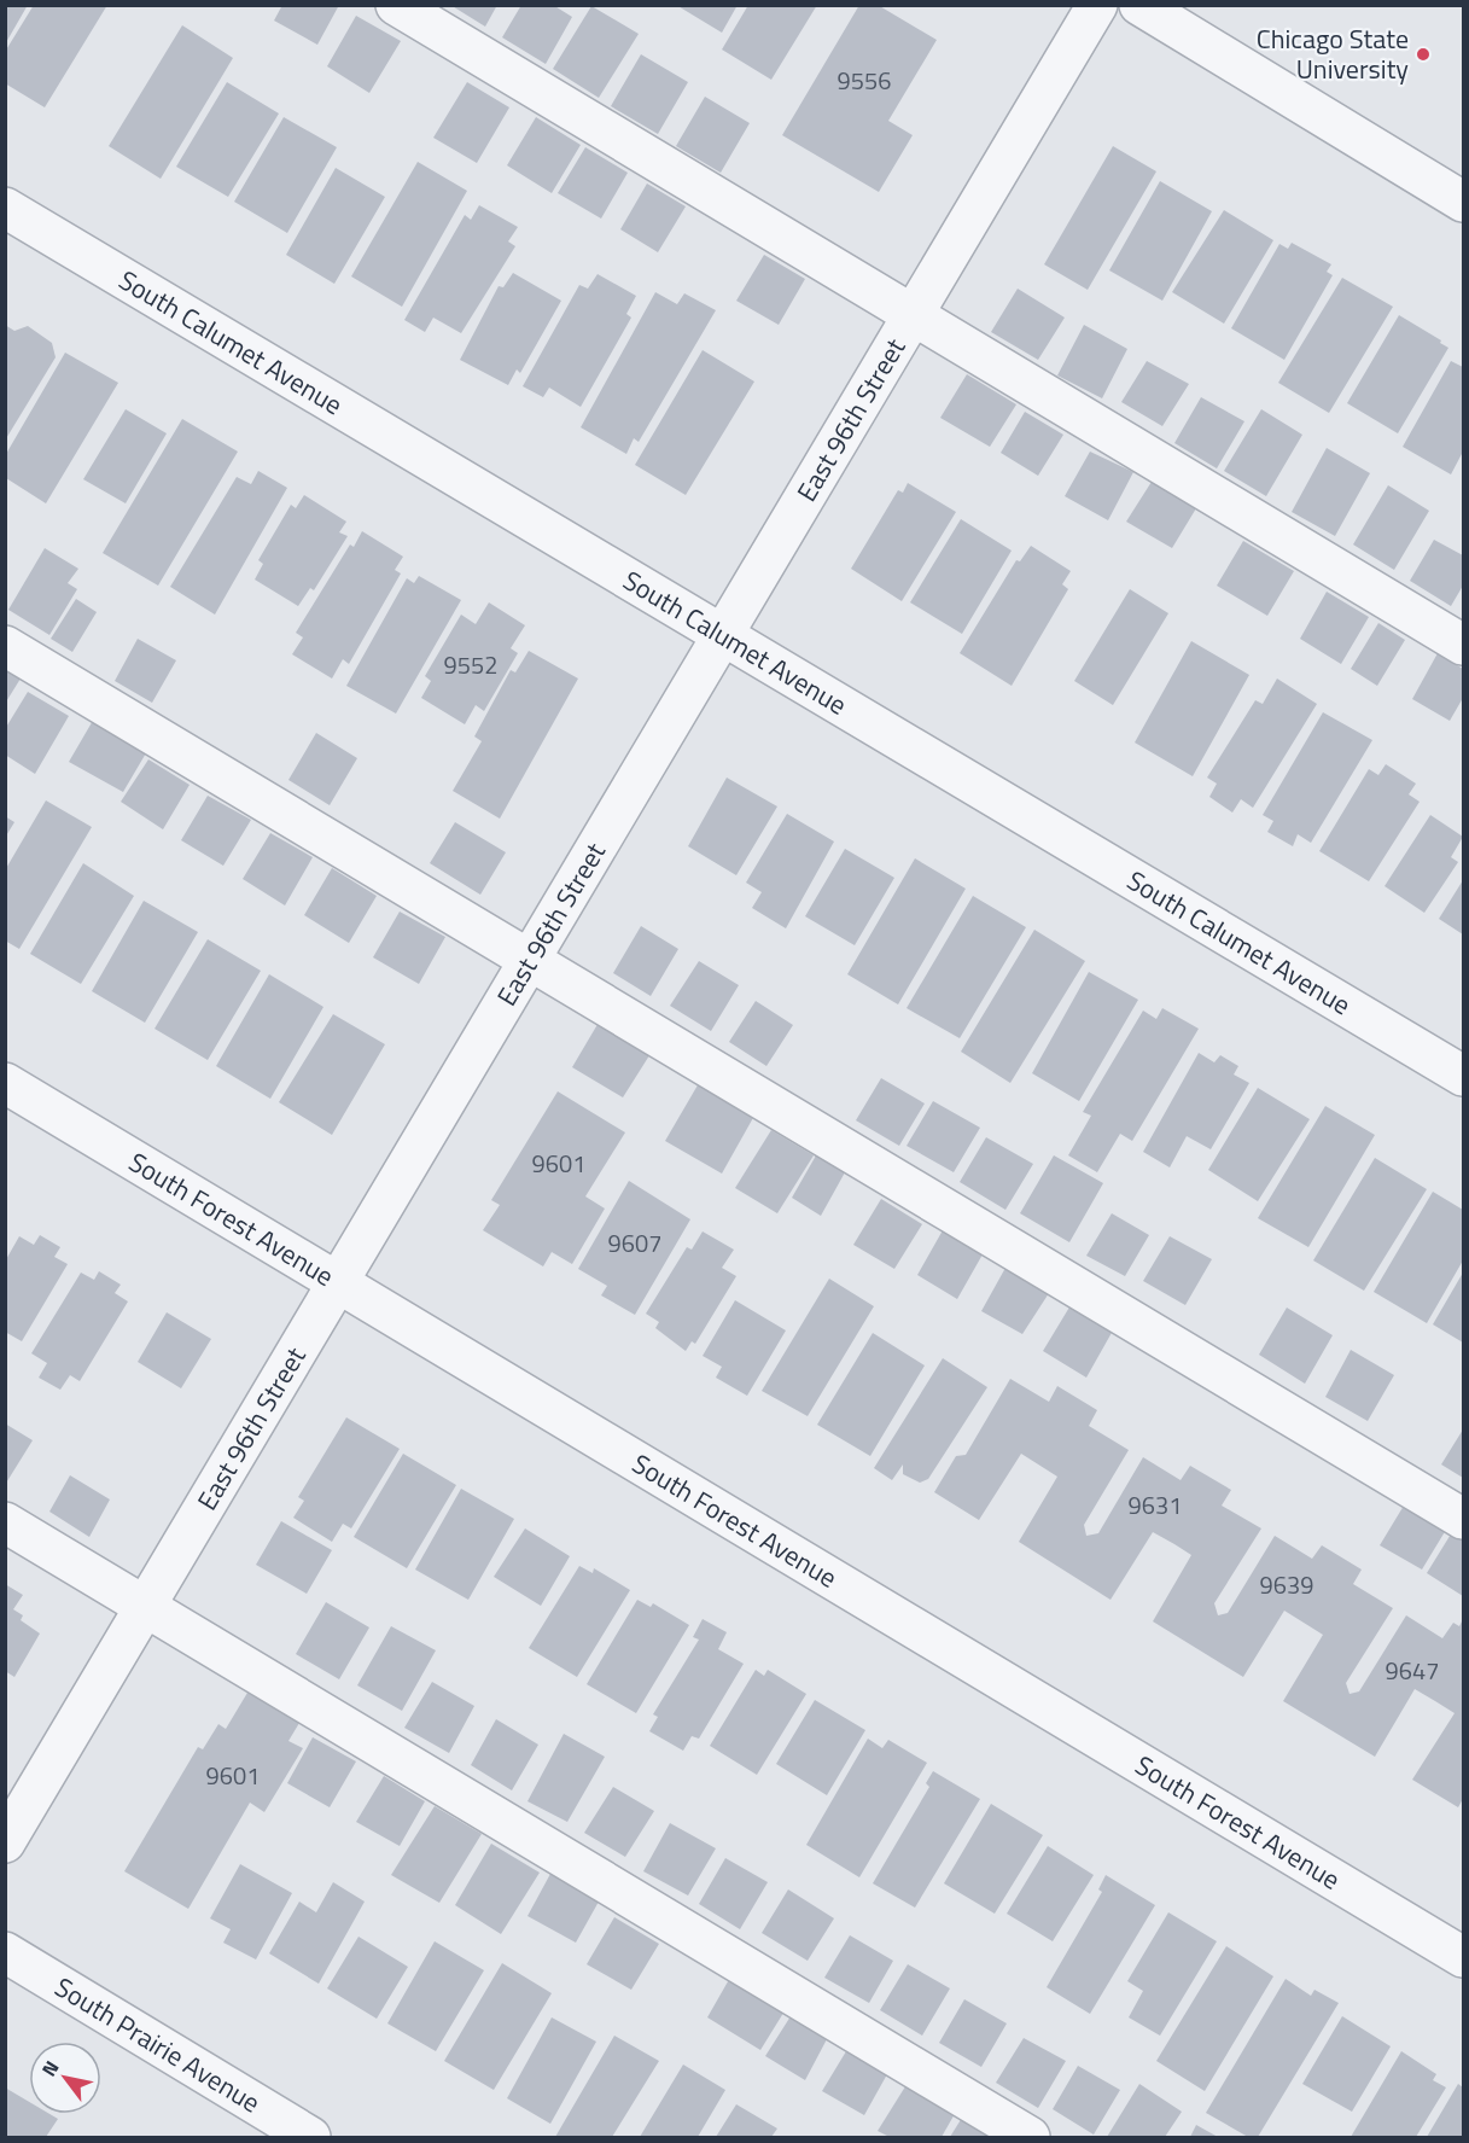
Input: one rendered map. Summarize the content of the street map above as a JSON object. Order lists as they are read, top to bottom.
{
  "streets": {
    "street": [
      "South Calumet Avenue",
      "East 96th Street",
      "South Forest Avenue",
      "South Prairie Avenue"
    ]
  },
  "crossings": [
    ["South Calumet Avenue", "East 96th Street"],
    ["East 96th Street", "South Forest Avenue"]
  ],
  "places": ["Chicago State University"],
  "house_numbers": [
    "9556",
    "9552",
    "9601",
    "9607",
    "9631",
    "9639",
    "9647",
    "9601"
  ],
  "north": "top left"
}
